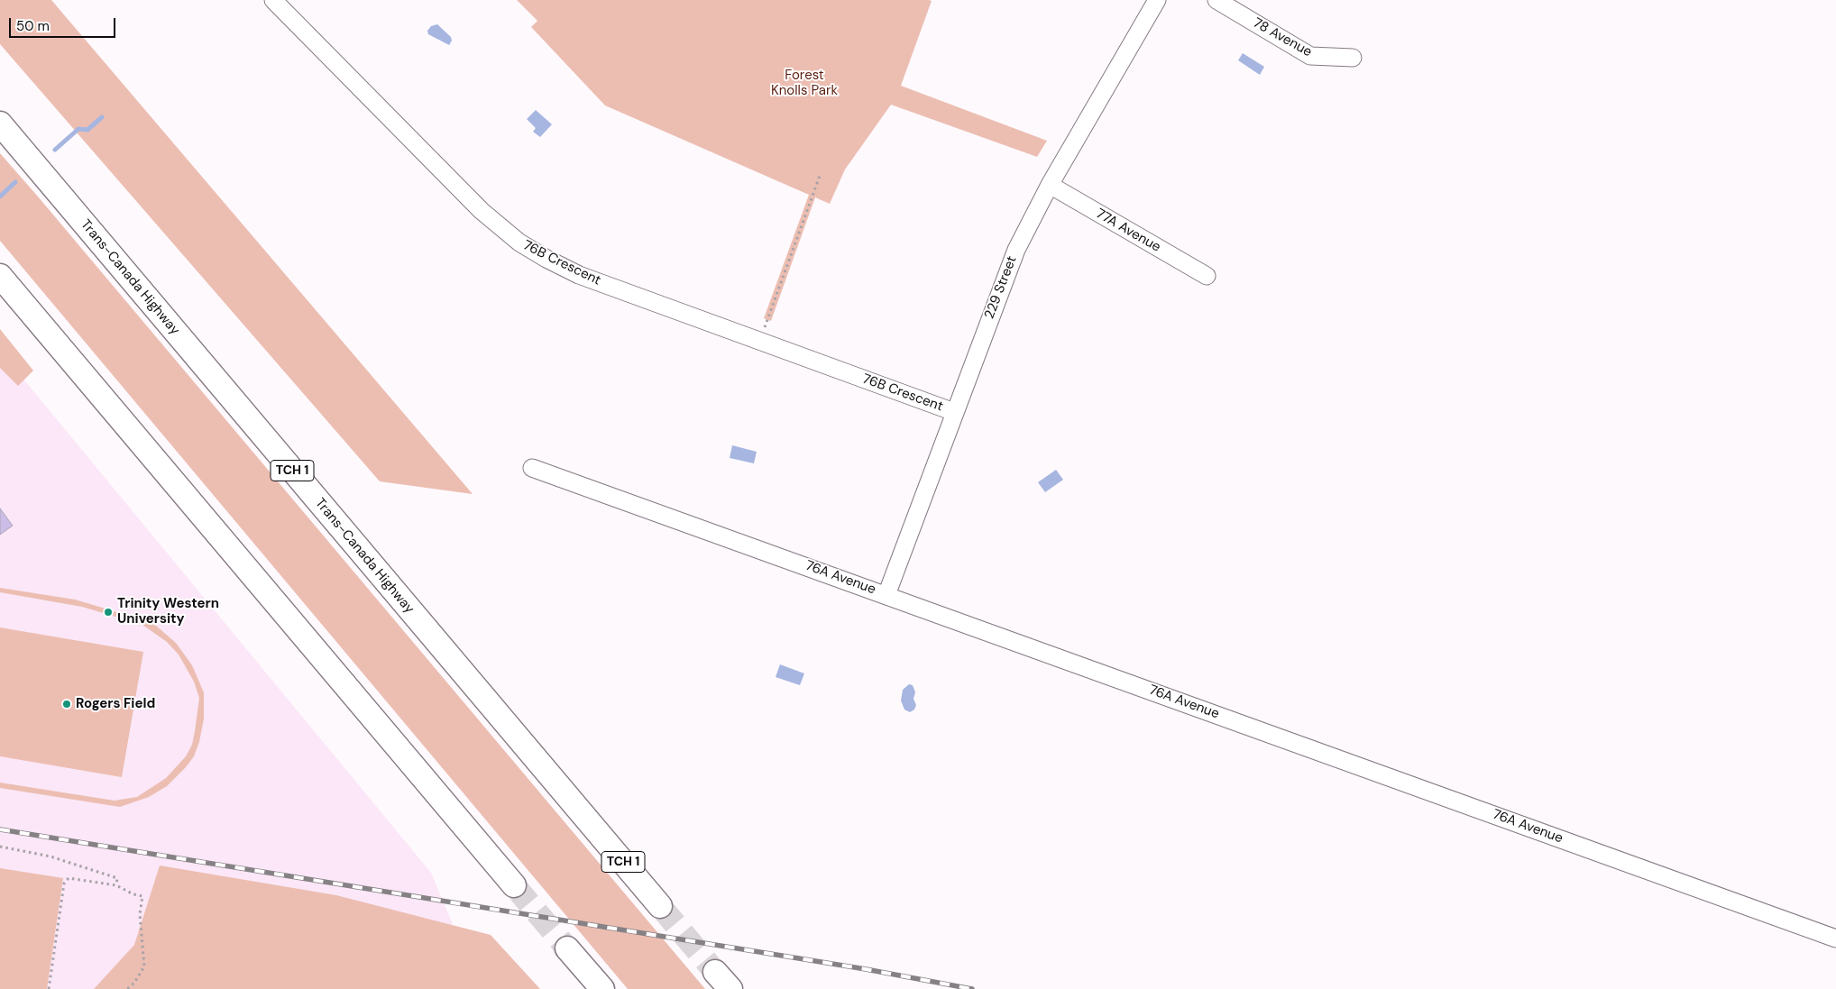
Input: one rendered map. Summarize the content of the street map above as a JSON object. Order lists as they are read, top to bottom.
{
  "streets": {
    "highway": ["Trans-Canada Highway", "TCH 1"],
    "street": [
      "78 Avenue",
      "77A Avenue",
      "76B Crescent",
      "229 Street",
      "76A Avenue"
    ]
  },
  "crossings": [
    ["77A Avenue", "229 Street"],
    ["76B Crescent", "229 Street"],
    ["229 Street", "76A Avenue"]
  ],
  "parks": ["Forest Knolls Park"],
  "places": ["Trinity Western University", "Rogers Field"],
  "scale_bar": "50 m"
}
